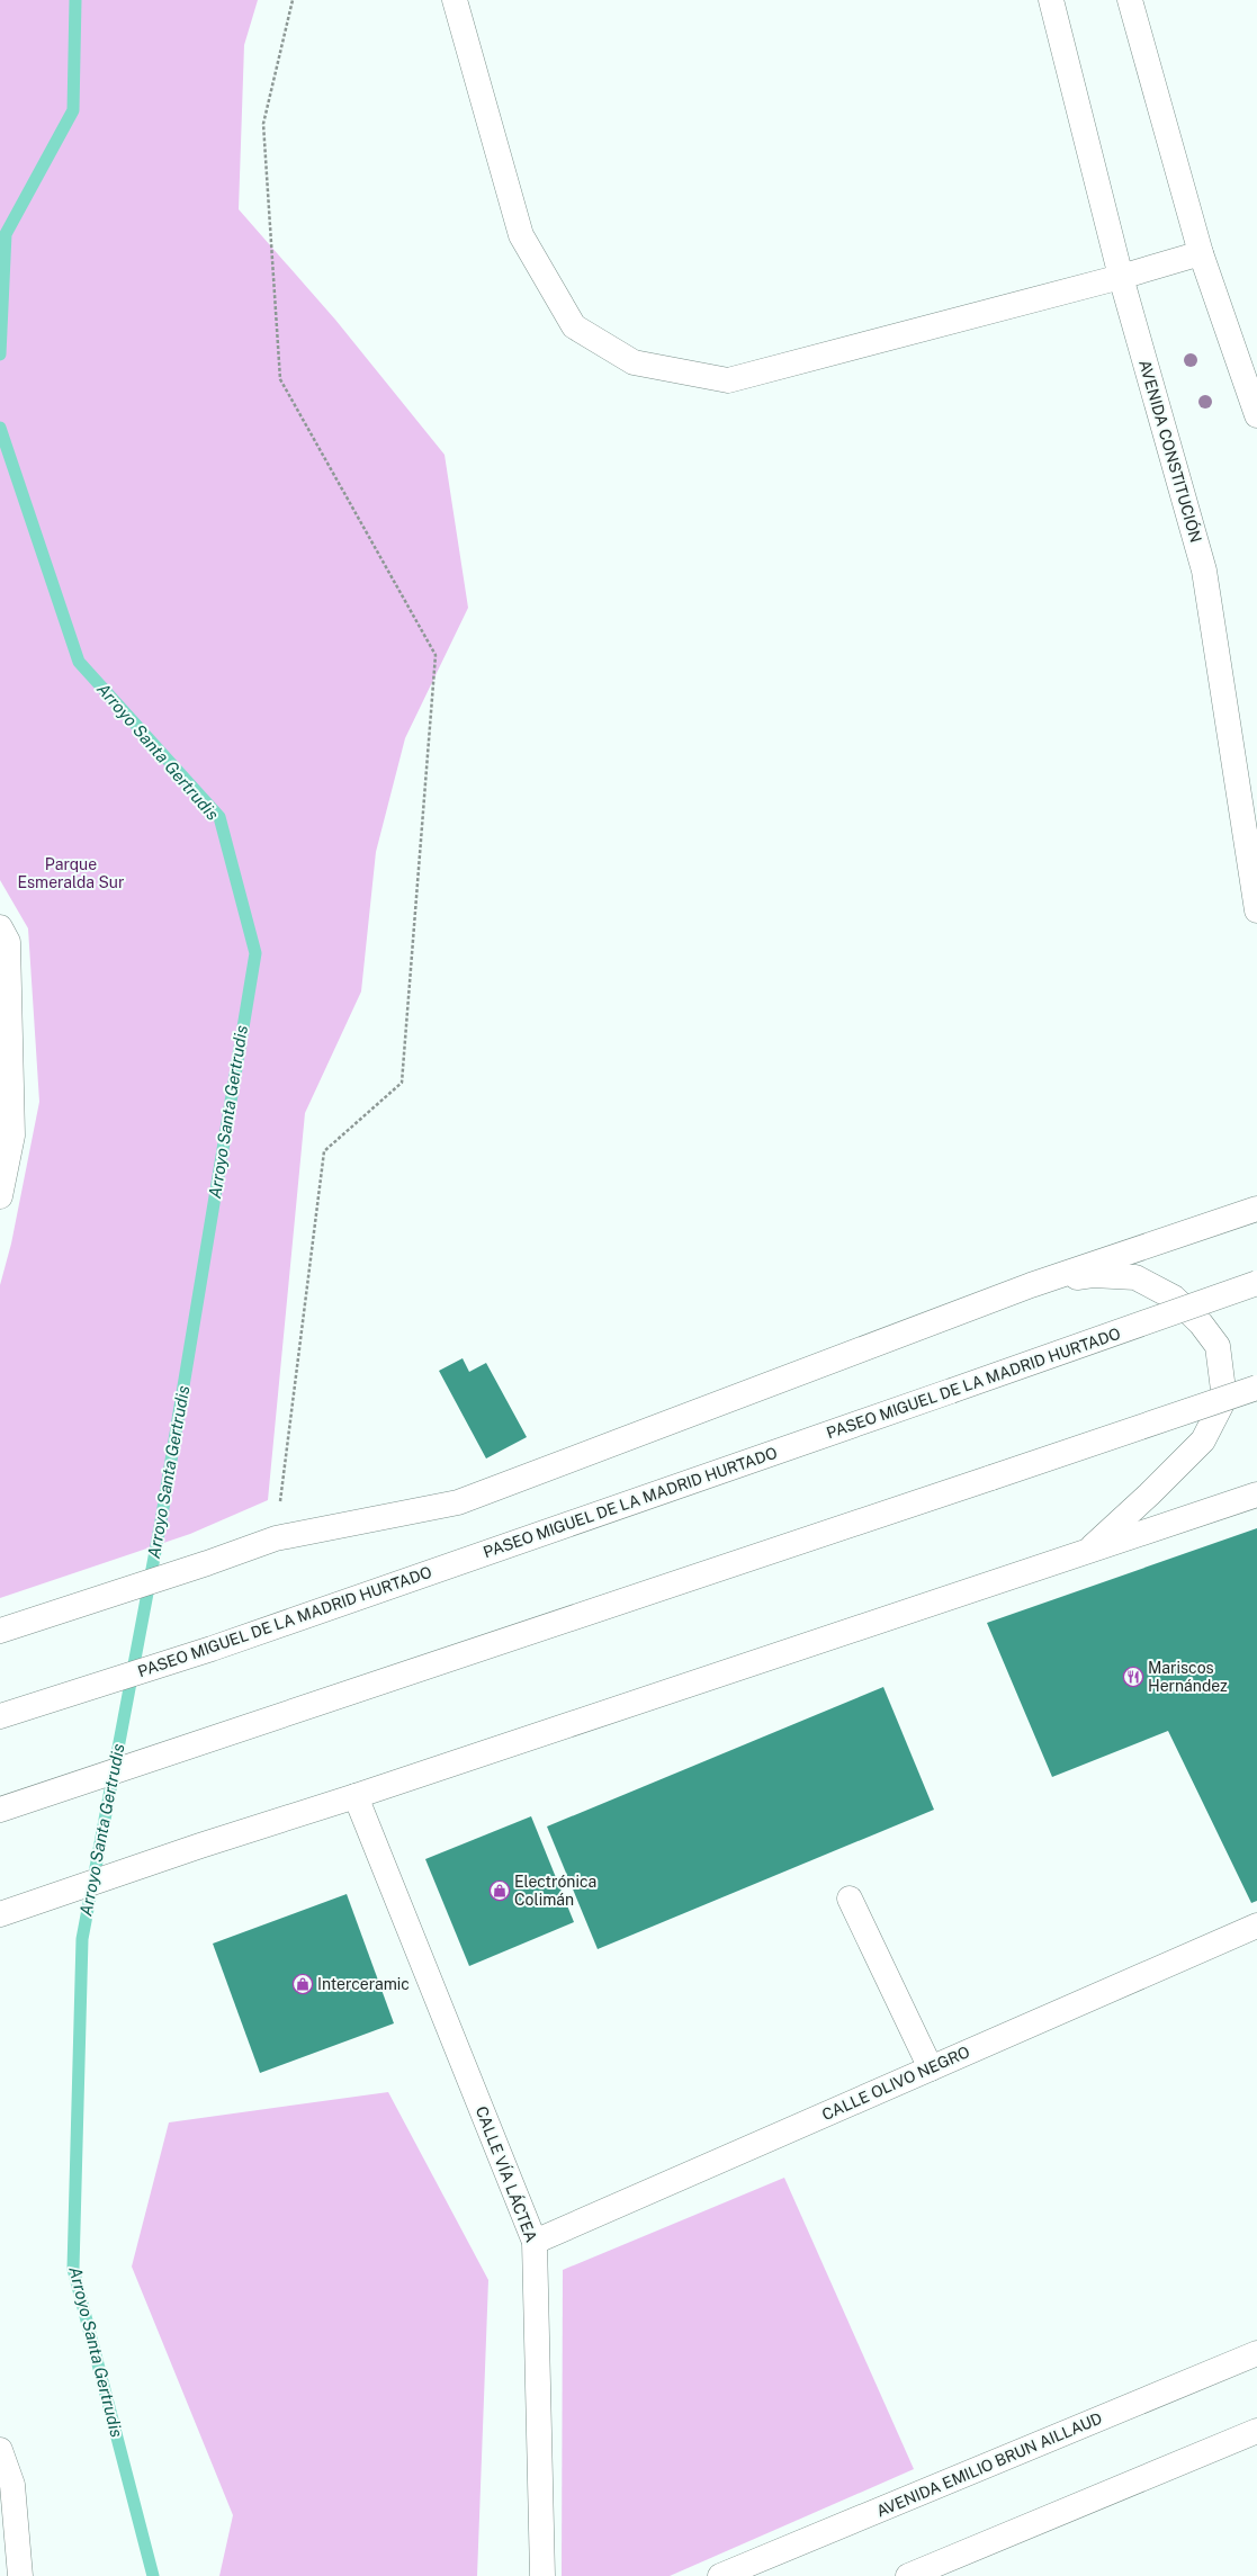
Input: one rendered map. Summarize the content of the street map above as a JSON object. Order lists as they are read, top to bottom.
{
  "streets": {
    "main road": [
      "AVENIDA CONSTITUCIÓN",
      "PASEO MIGUEL DE LA MADRID HURTADO",
      "CALLE OLIVO NEGRO",
      "CALLE VÍA LÁCTEA",
      "AVENIDA EMILIO BRUN AILLAUD"
    ]
  },
  "crossings": [
    ["CALLE OLIVO NEGRO", "CALLE VÍA LÁCTEA"]
  ],
  "water": ["Arroyo Santa Gertrudis"],
  "parks": ["Parque Esmeralda Sur"],
  "places": {
    "restaurant": ["Mariscos Hernández"],
    "shop": ["Electrónica Colimán", "Interceramic"]
  }
}
